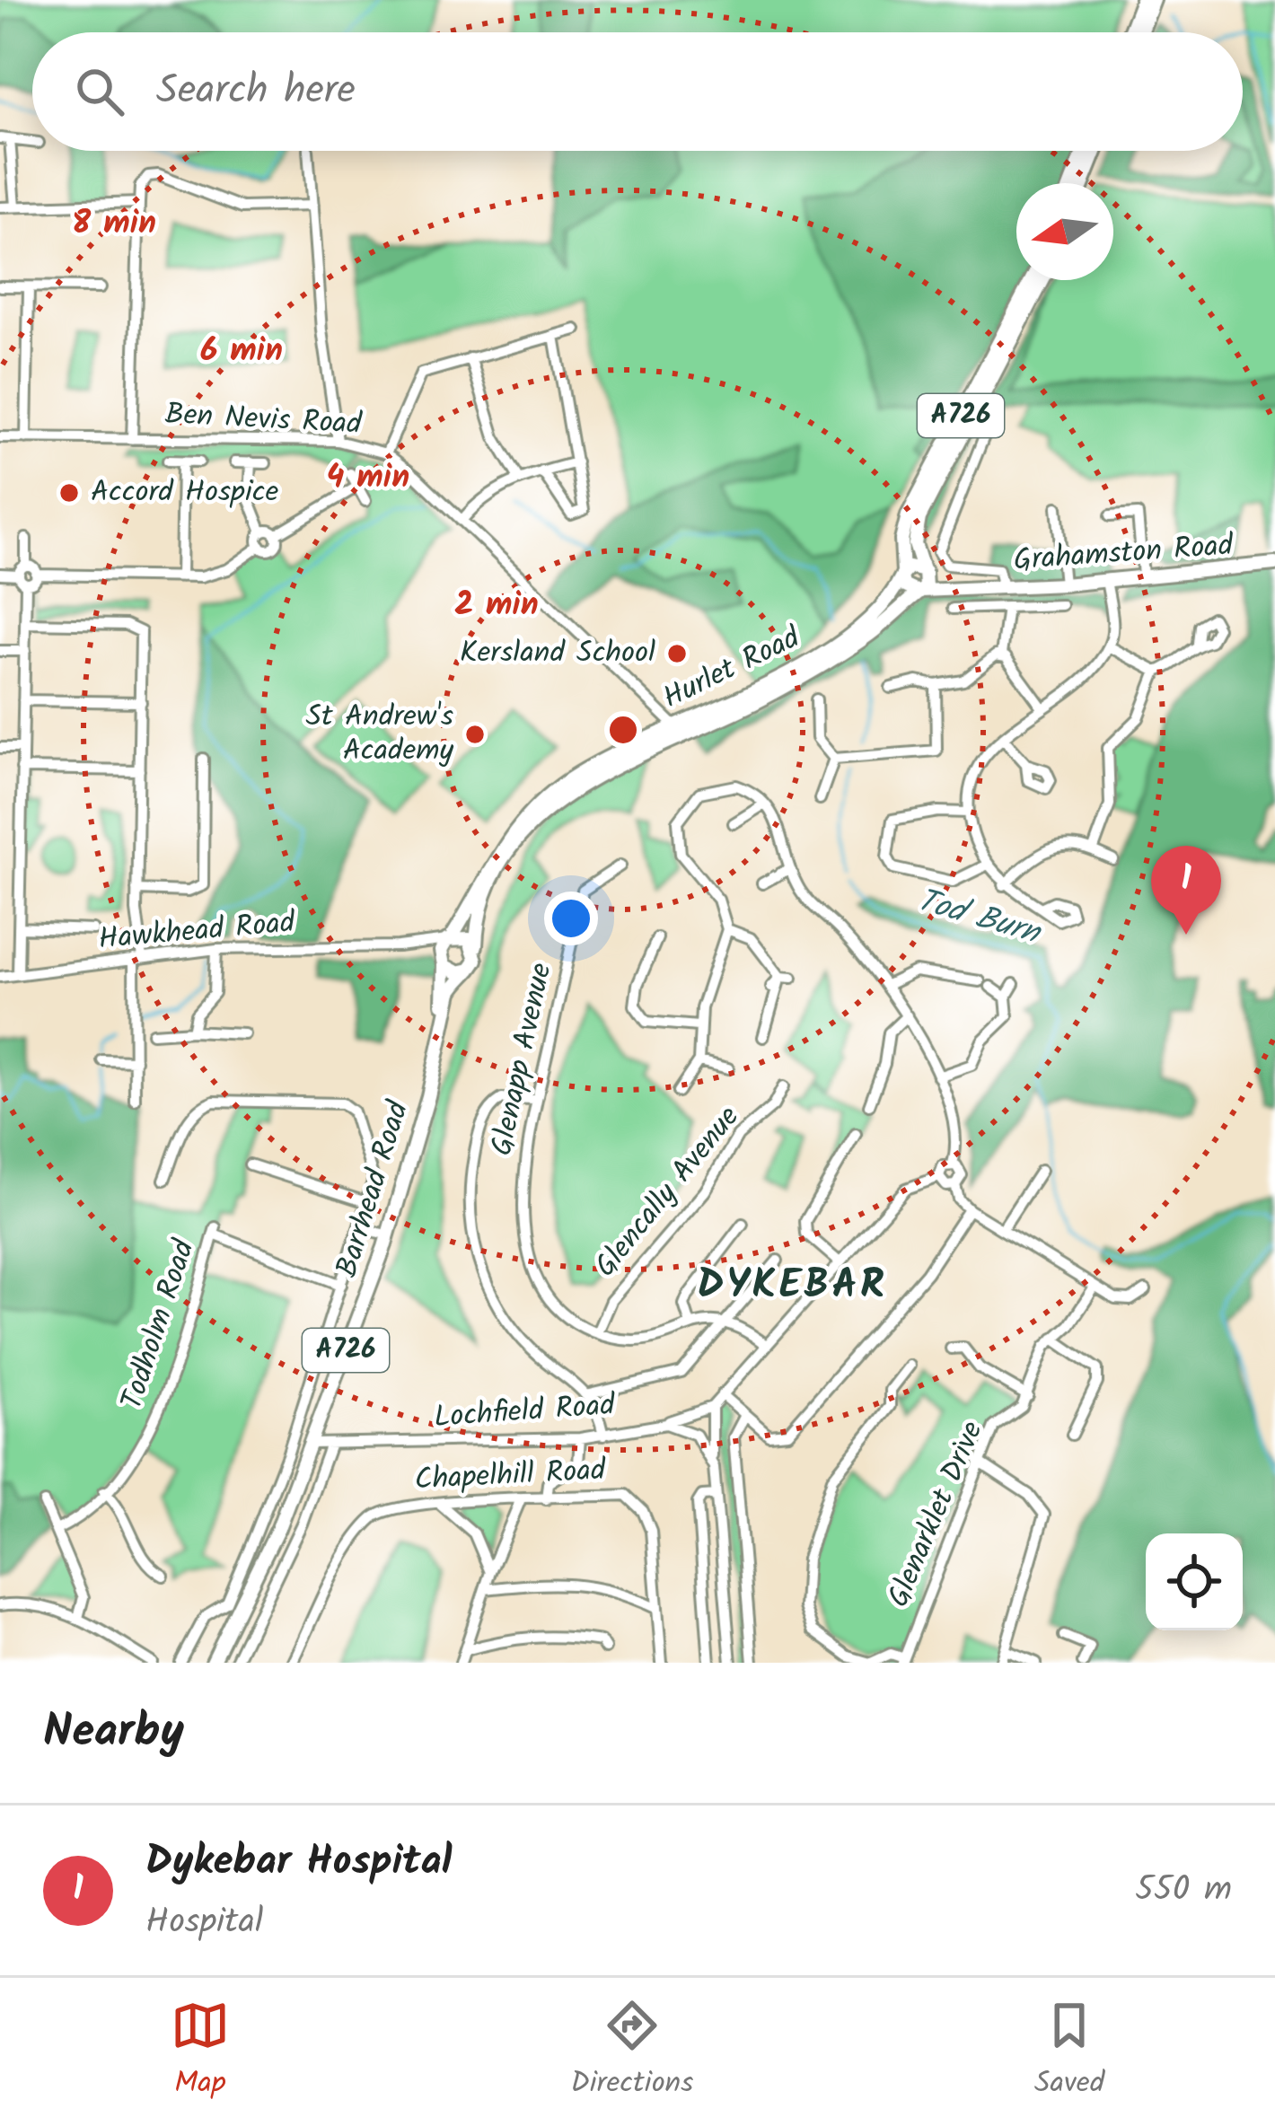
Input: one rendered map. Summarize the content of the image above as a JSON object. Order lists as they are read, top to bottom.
{
  "streets": {
    "main road": [
      "A726",
      "Grahamston Road",
      "Hurlet Road",
      "Barrhead Road"
    ],
    "street": [
      "Ben Nevis Road",
      "Hawkhead Road",
      "Glenapp Avenue",
      "Glencally Avenue",
      "Todholm Road",
      "Lochfield Road",
      "Chapelhill Road",
      "Glenarklet Drive"
    ]
  },
  "crossings": [
    ["A726", "Grahamston Road"],
    ["A726", "Hurlet Road"],
    ["Ben Nevis Road", "Hurlet Road"],
    ["Grahamston Road", "Hurlet Road"],
    ["Hurlet Road", "Hawkhead Road"],
    ["Hurlet Road", "Barrhead Road"],
    ["Hawkhead Road", "Barrhead Road"],
    ["Glenapp Avenue", "Glencally Avenue"],
    ["Barrhead Road", "Lochfield Road"]
  ],
  "districts": ["DYKEBAR"],
  "water": ["Tod Burn"],
  "places": ["Accord Hospice", "Kersland School", "St Andrew's Academy"],
  "north": "left",
  "page": {
    "search": "Search here",
    "pins": "1",
    "heading": "Nearby",
    "list": [
      {
        "mark": "1",
        "name": "Dykebar Hospital",
        "note": "Hospital",
        "value": "550 m"
      }
    ],
    "nav": ["Map", "Directions", "Saved"]
  },
  "rings": [
    "8 min",
    "6 min",
    "4 min",
    "2 min"
  ]
}
